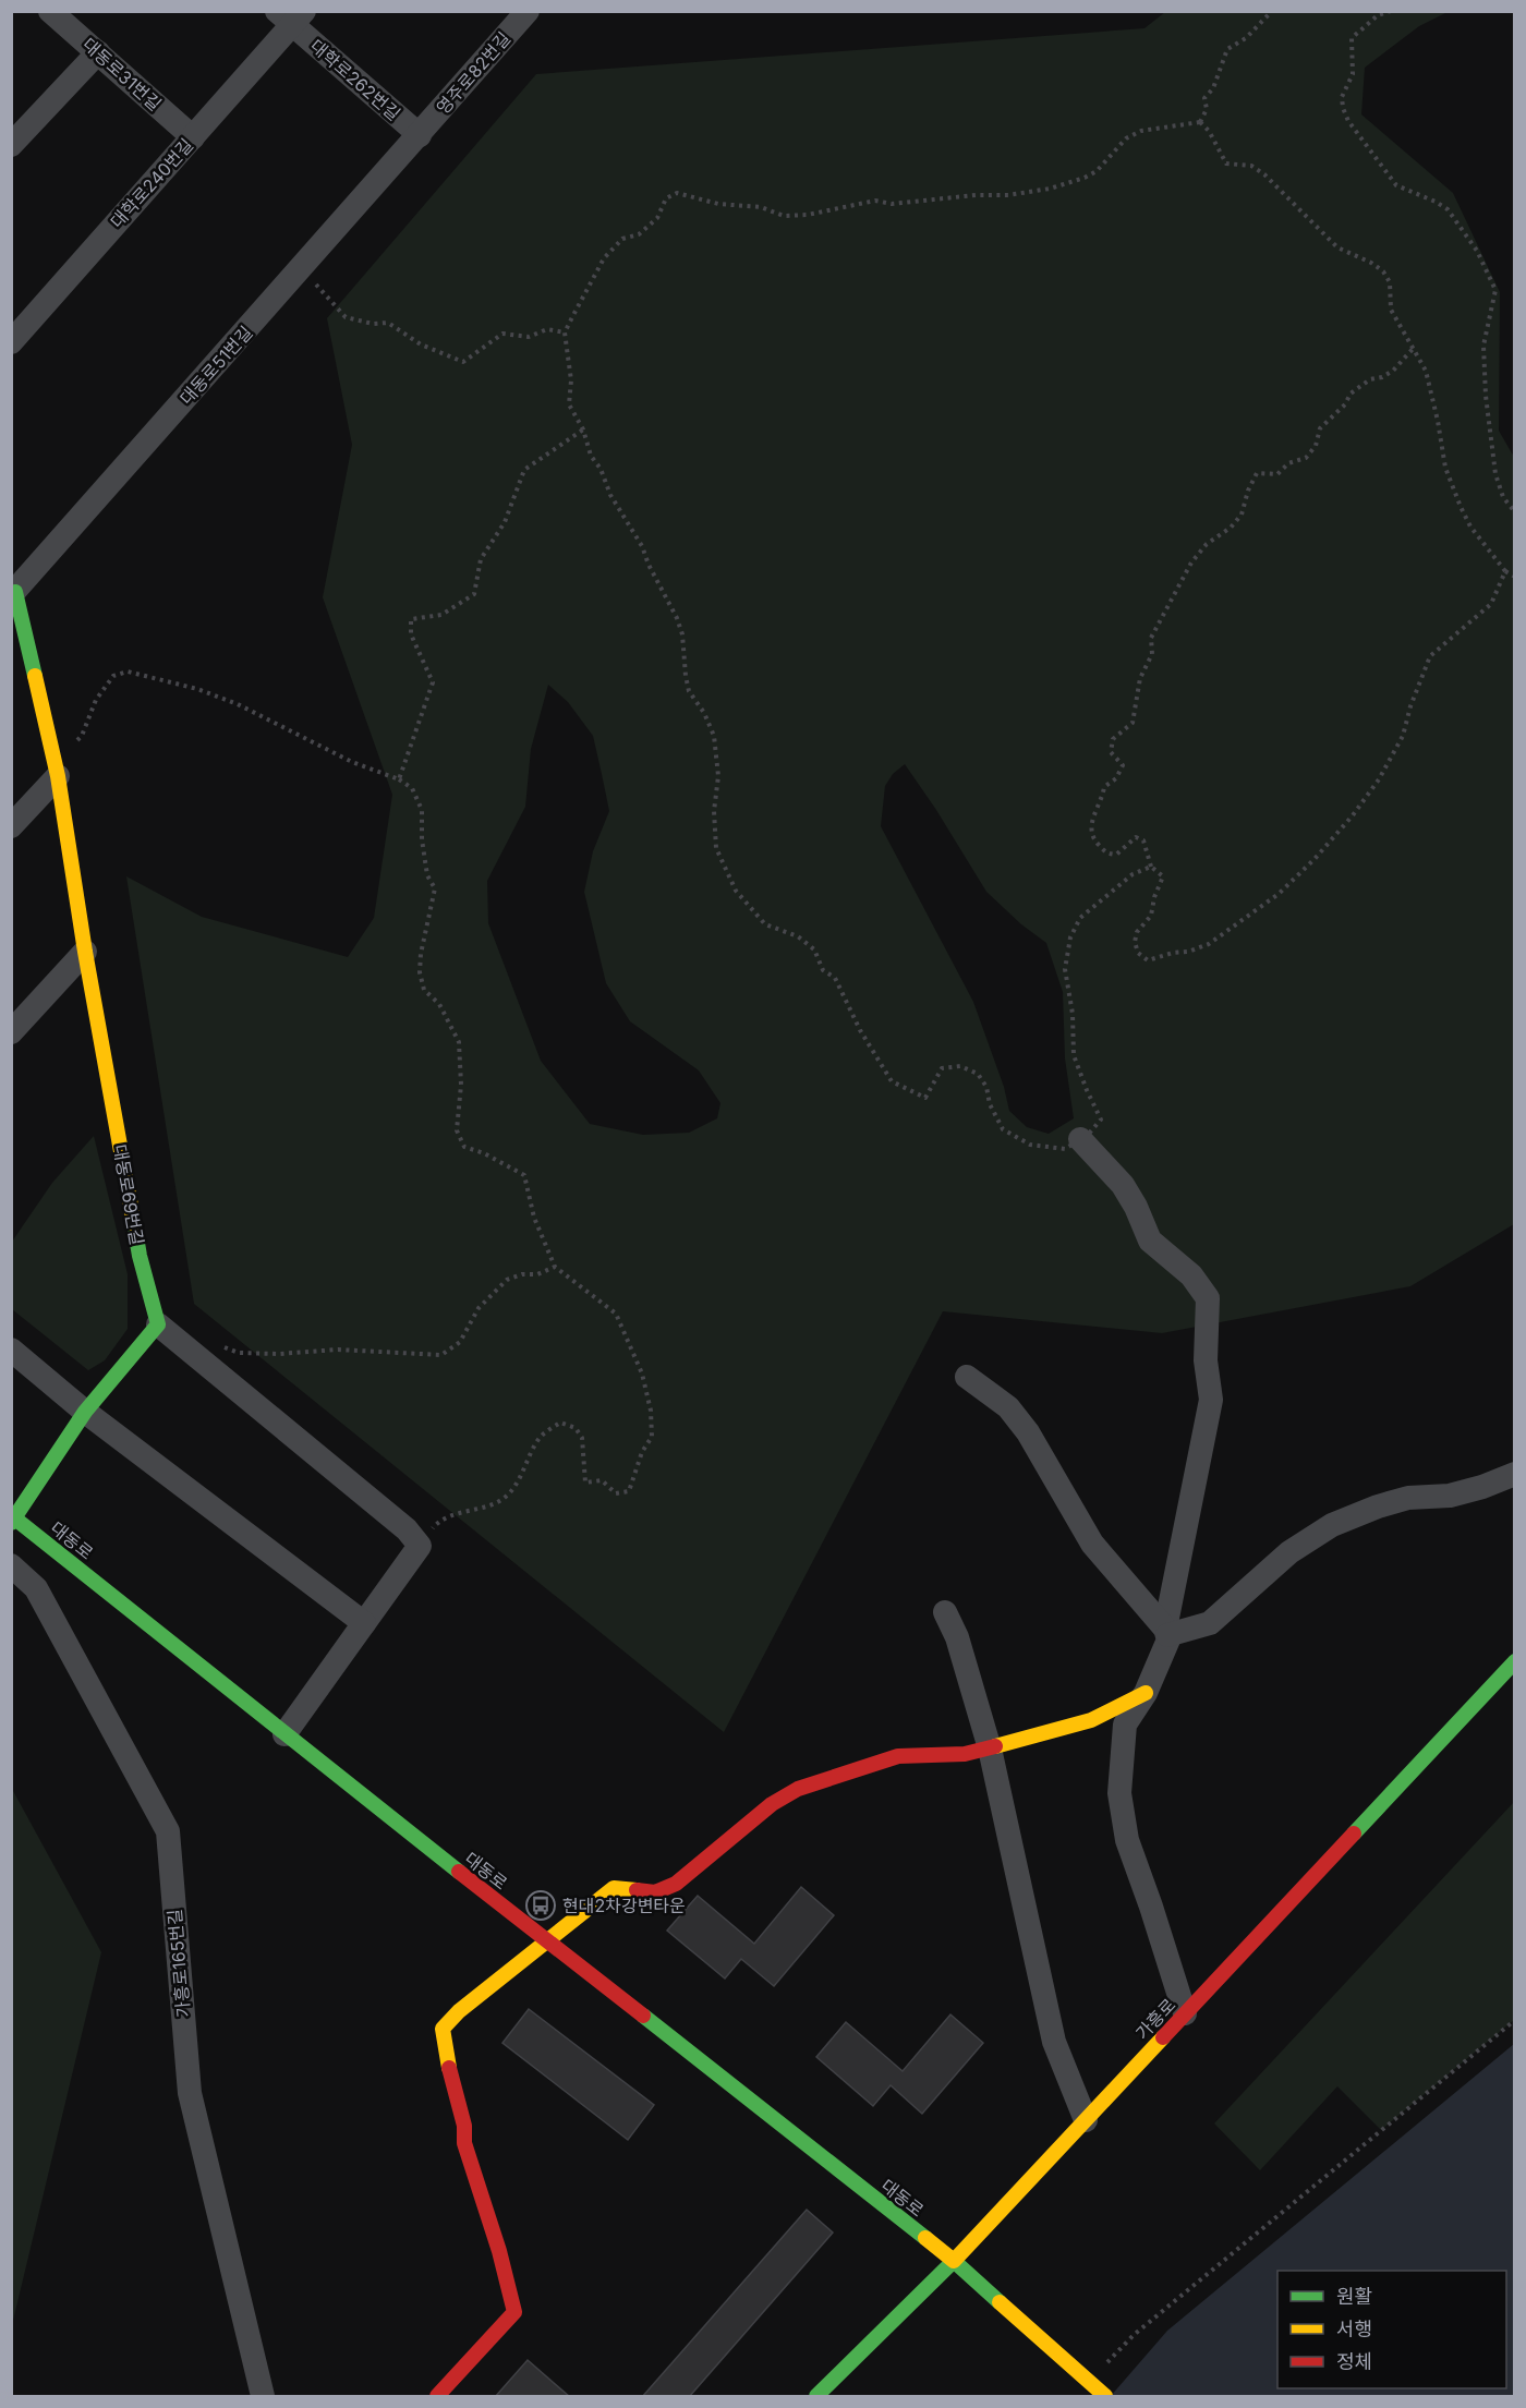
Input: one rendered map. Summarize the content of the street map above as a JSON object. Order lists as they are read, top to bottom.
{
  "streets": {
    "main road": ["대동로69번길", "대동로", "가흥로"],
    "street": [
      "영주로82번길",
      "대동로31번길",
      "대학로262번길",
      "대학로240번길",
      "대동로51번길",
      "가흥로165번길"
    ]
  },
  "crossings": [
    ["영주로82번길", "대학로262번길"],
    ["영주로82번길", "대동로51번길"],
    ["대동로31번길", "대학로240번길"],
    ["대학로262번길", "대학로240번길"],
    ["대학로262번길", "대동로51번길"],
    ["대동로51번길", "대동로69번길"],
    ["대동로", "가흥로"]
  ],
  "places": {
    "bus stop": ["현대2차강변타운"]
  },
  "legend": ["원활", "서행", "정체"]
}
